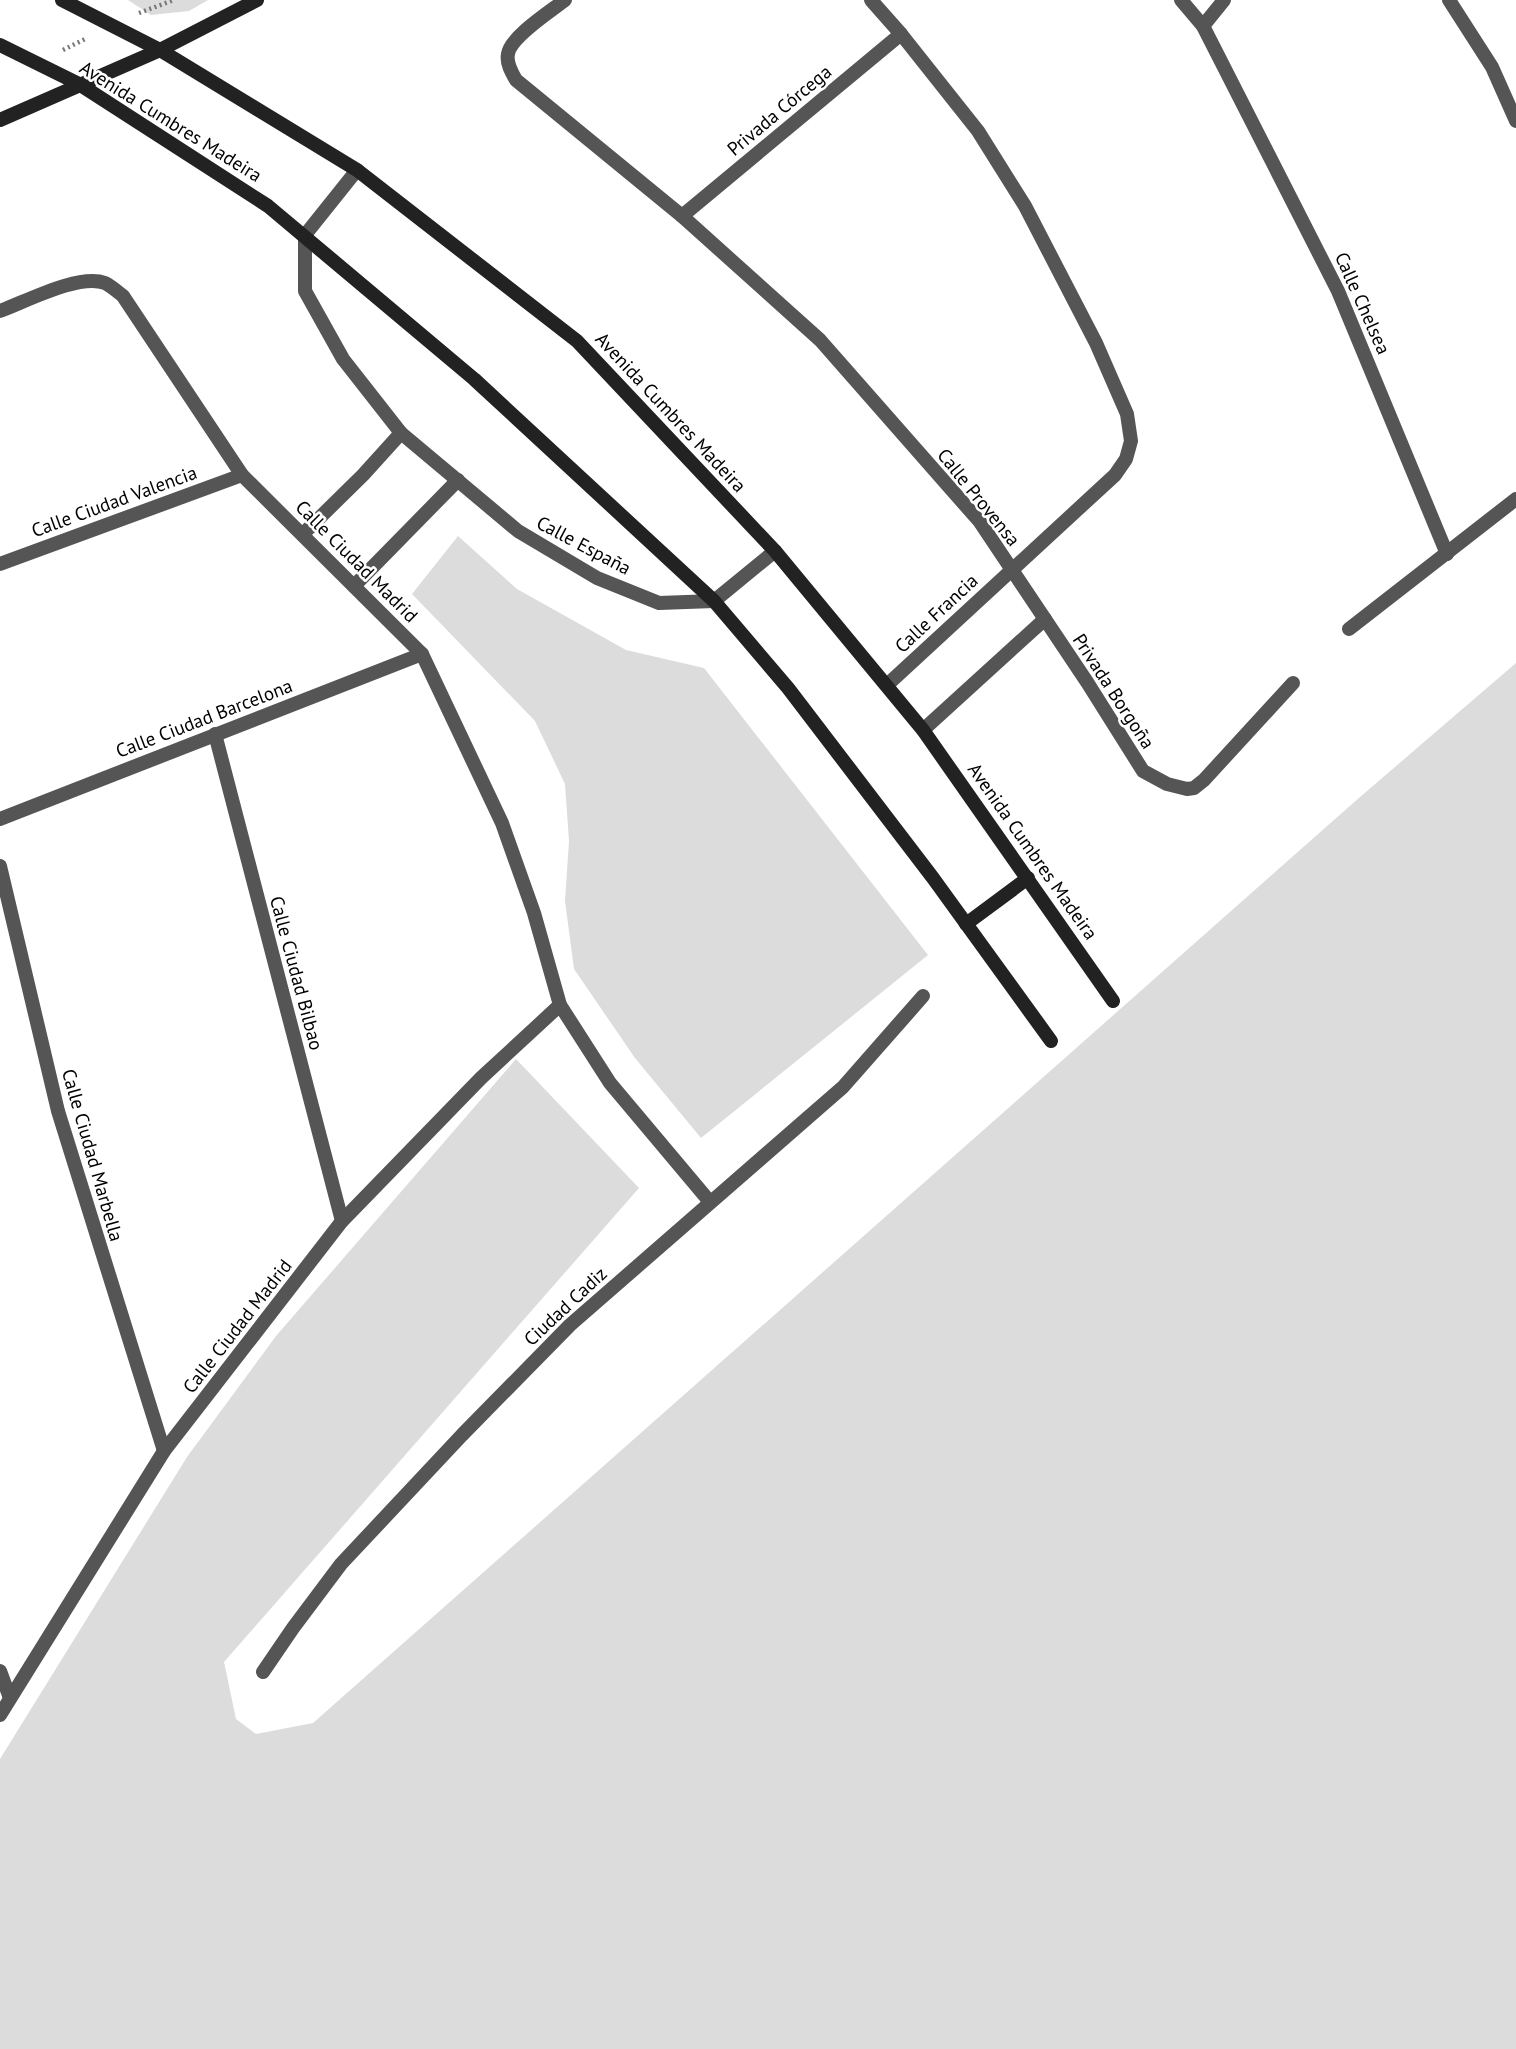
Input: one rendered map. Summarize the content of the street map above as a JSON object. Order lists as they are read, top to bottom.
{
  "streets": {
    "street": [
      "Privada Córcega",
      "Avenida Cumbres Madeira",
      "Calle Chelsea",
      "Calle Provensa",
      "Calle Ciudad Valencia",
      "Calle España",
      "Calle Ciudad Madrid",
      "Calle Francia",
      "Privada Borgoña",
      "Calle Ciudad Barcelona",
      "Calle Ciudad Bilbao",
      "Calle Ciudad Marbella",
      "Ciudad Cadiz"
    ]
  },
  "crossings": [
    ["Privada Córcega", "Calle Provensa"],
    ["Avenida Cumbres Madeira", "Calle España"],
    ["Avenida Cumbres Madeira", "Calle Francia"],
    ["Calle Provensa", "Calle Francia"],
    ["Calle Provensa", "Privada Borgoña"],
    ["Calle Ciudad Valencia", "Calle Ciudad Madrid"],
    ["Calle Ciudad Madrid", "Calle Ciudad Barcelona"],
    ["Calle Ciudad Madrid", "Calle Ciudad Bilbao"],
    ["Calle Ciudad Madrid", "Calle Ciudad Marbella"],
    ["Calle Ciudad Madrid", "Ciudad Cadiz"],
    ["Calle Francia", "Privada Borgoña"],
    ["Calle Ciudad Barcelona", "Calle Ciudad Bilbao"]
  ]
}
